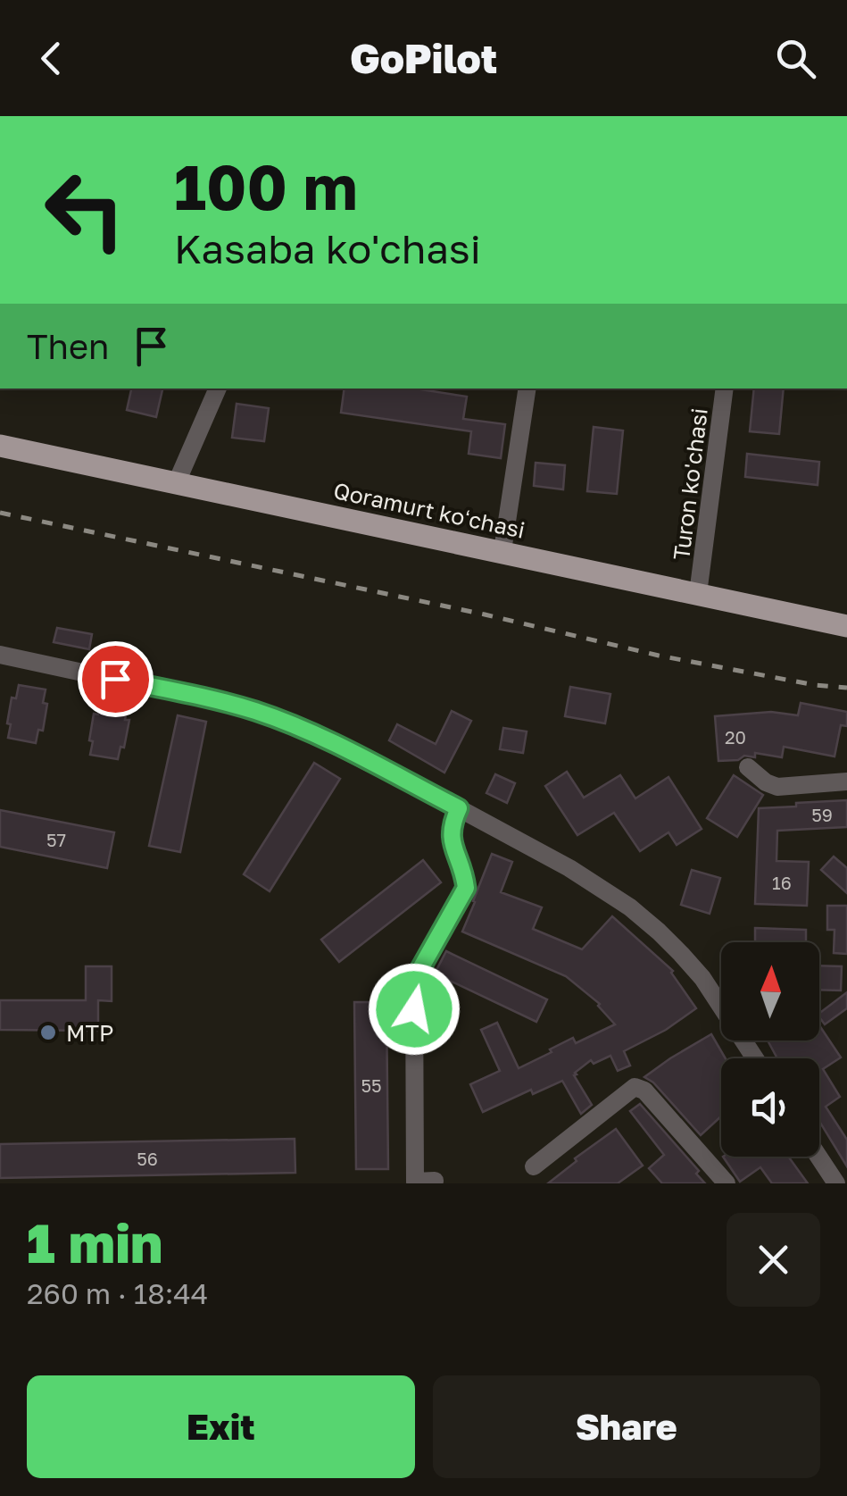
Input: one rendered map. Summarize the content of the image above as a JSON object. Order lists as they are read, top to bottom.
{
  "streets": {
    "main road": ["Qoramurt koʻchasi"],
    "street": ["Turon ko'chasi"]
  },
  "crossings": [
    ["Turon ko'chasi", "Qoramurt koʻchasi"]
  ],
  "places": ["MTP"],
  "house_numbers": [
    "20",
    "59",
    "57",
    "16",
    "55",
    "56"
  ],
  "north": "top",
  "page": {
    "header": "GoPilot",
    "turn": ["100 m", "Kasaba ko'chasi"],
    "then": "Then",
    "heading": ["1 min", "260 m · 18:44"],
    "buttons": ["Exit", "Share"]
  }
}
